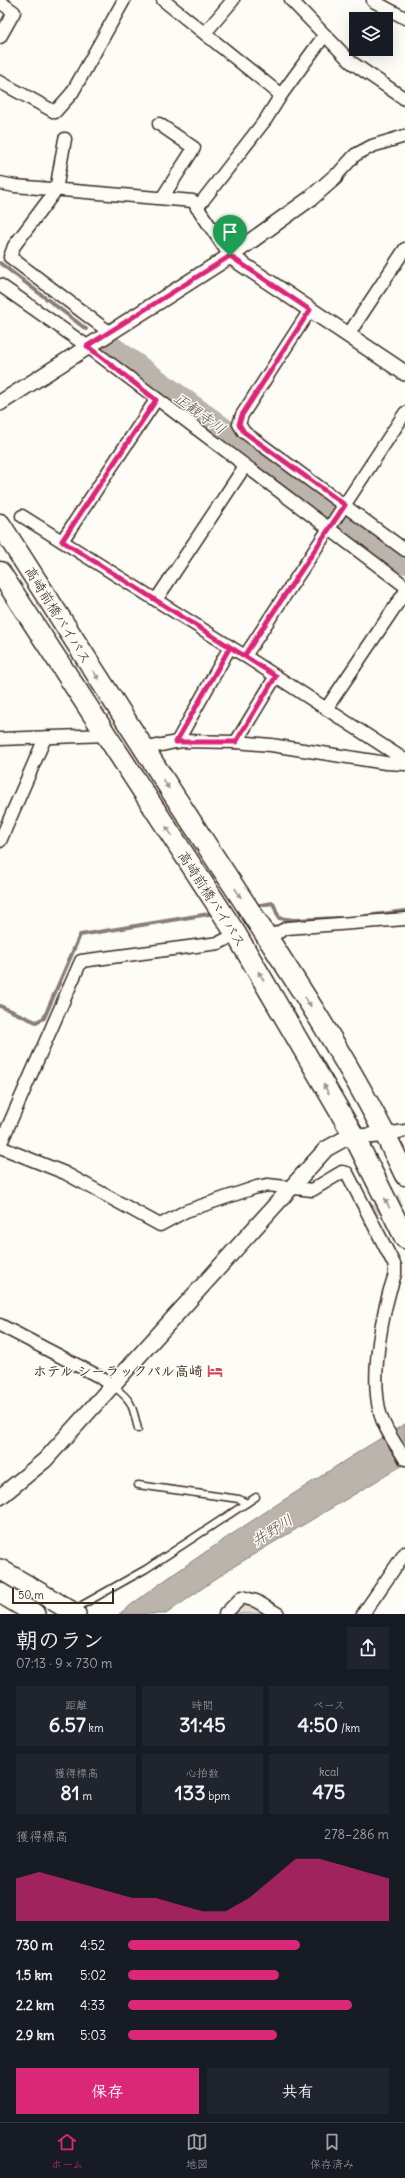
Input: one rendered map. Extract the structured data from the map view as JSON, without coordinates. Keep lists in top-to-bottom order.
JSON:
{
  "streets": {
    "highway": ["高崎前橋バイパス"]
  },
  "water": ["正観寺川", "井野川"],
  "places": {
    "hotel": ["ホテル シーラックパル高崎"]
  },
  "scale_bar": "50 m",
  "page": {
    "scale": "50 m",
    "heading": ["朝のラン", "07:13 · 9 × 730 m"],
    "stats": [
      ["距離", "6.57 km"],
      ["時間", "31:45"],
      ["ペース", "4:50 /km"],
      ["獲得標高", "81 m"],
      ["心拍数", "133 bpm"],
      ["kcal", "475"]
    ],
    "chart": ["獲得標高", "278–286 m"],
    "list": [
      {
        "name": "730 m",
        "note": "4:52"
      },
      {
        "name": "1.5 km",
        "note": "5:02"
      },
      {
        "name": "2.2 km",
        "note": "4:33"
      },
      {
        "name": "2.9 km",
        "note": "5:03"
      }
    ],
    "buttons": ["保存", "共有"],
    "tabs": ["ホーム", "地図", "保存済み"]
  }
}
